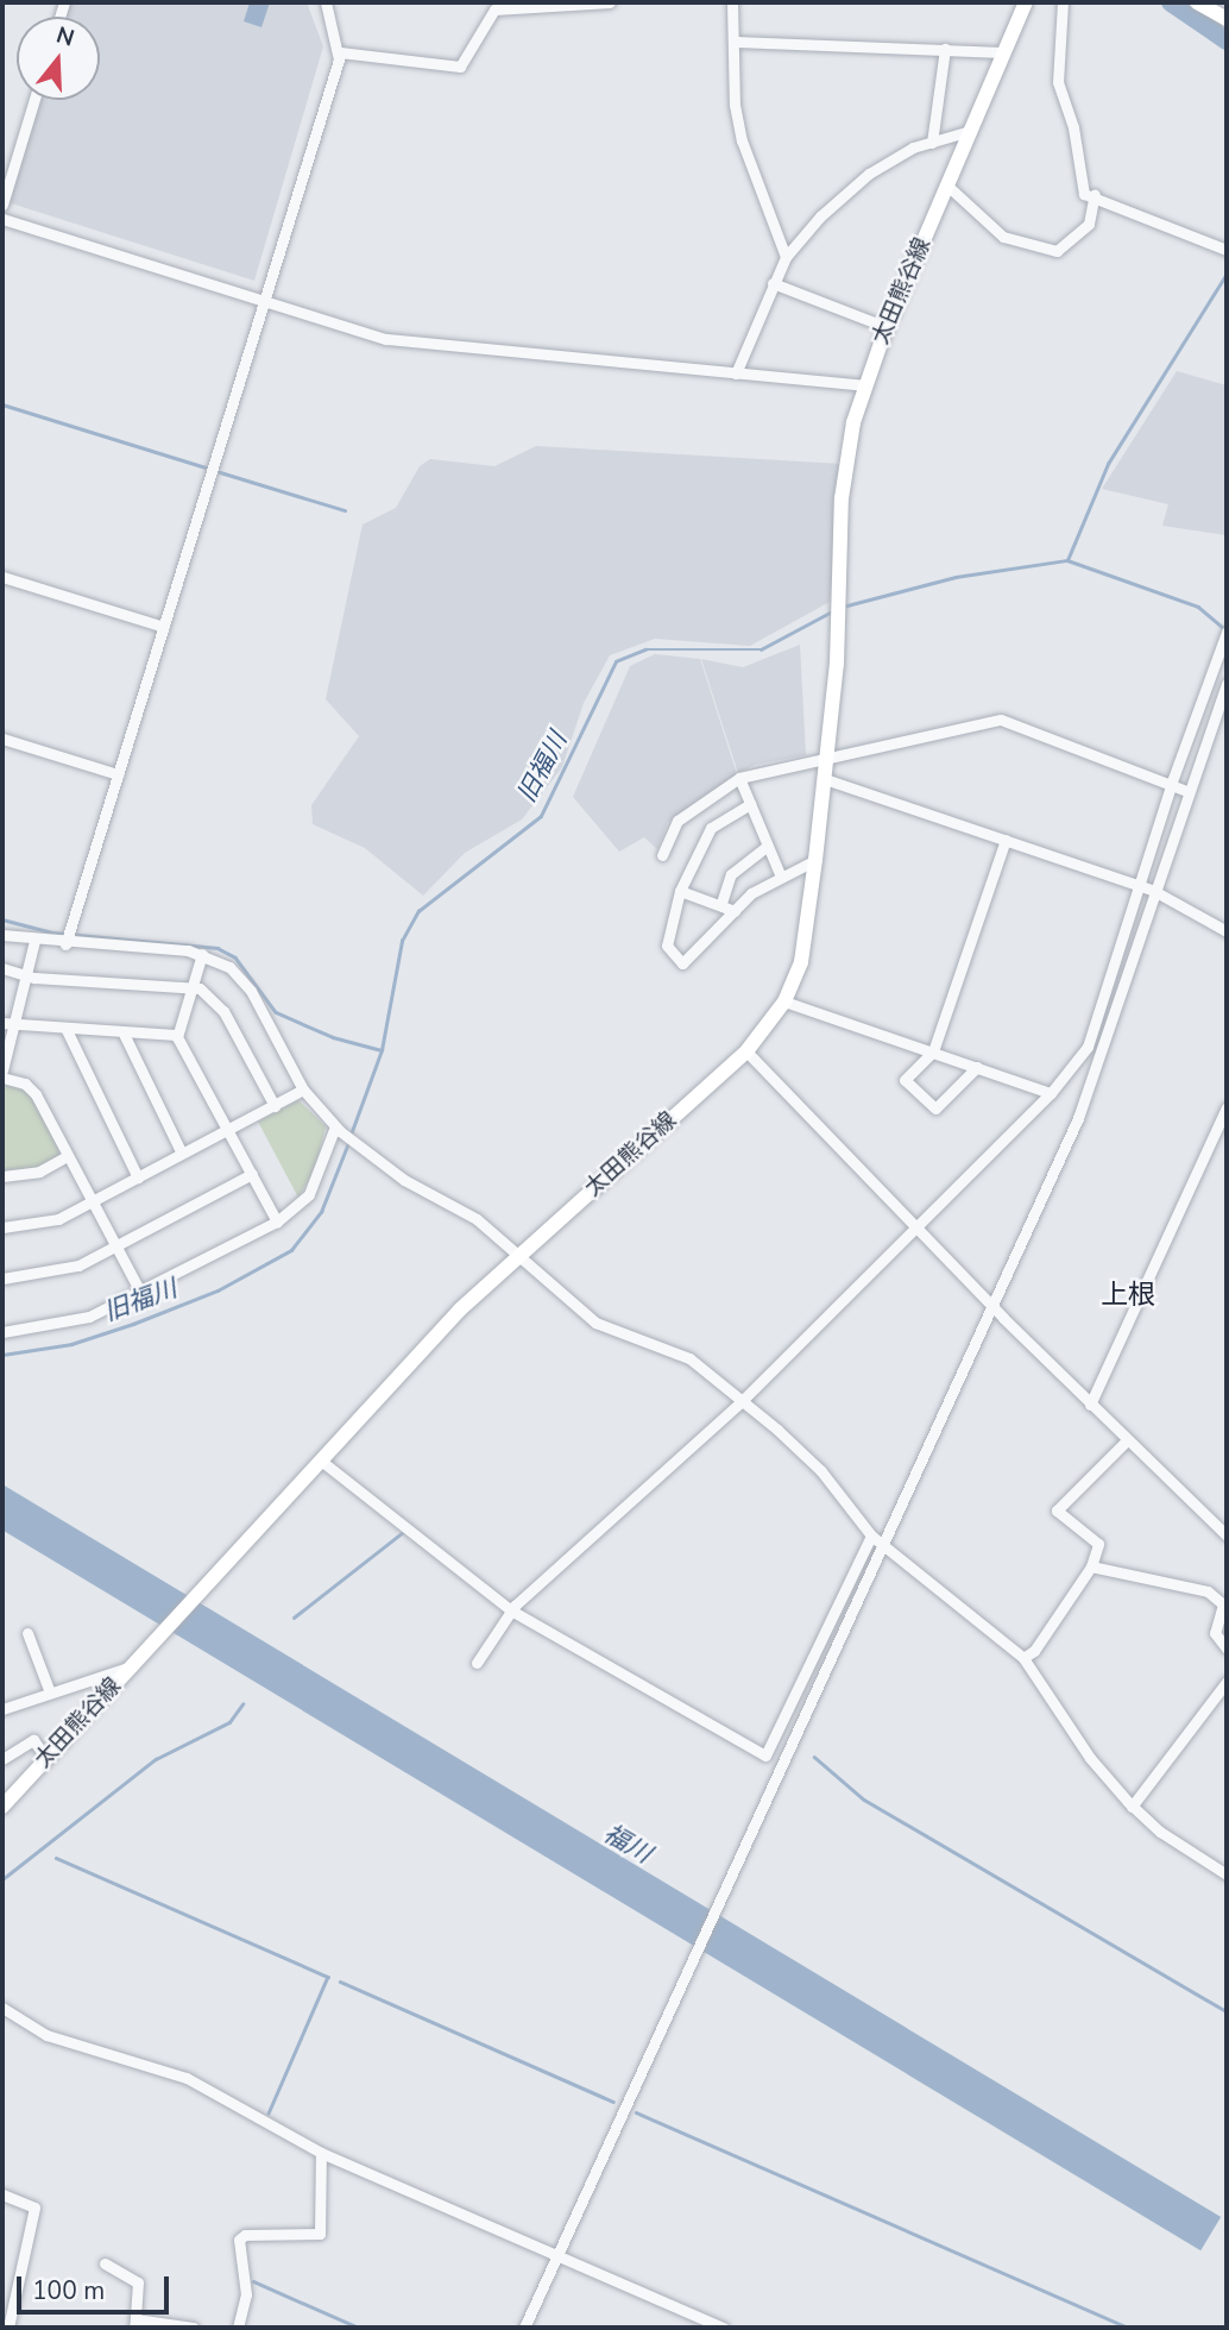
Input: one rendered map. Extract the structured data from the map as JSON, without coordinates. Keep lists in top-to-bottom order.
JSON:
{
  "streets": {
    "main road": ["太田熊谷線"]
  },
  "districts": ["上根"],
  "water": ["旧福川", "福川"],
  "scale_bar": "100 m",
  "north": "top"
}
